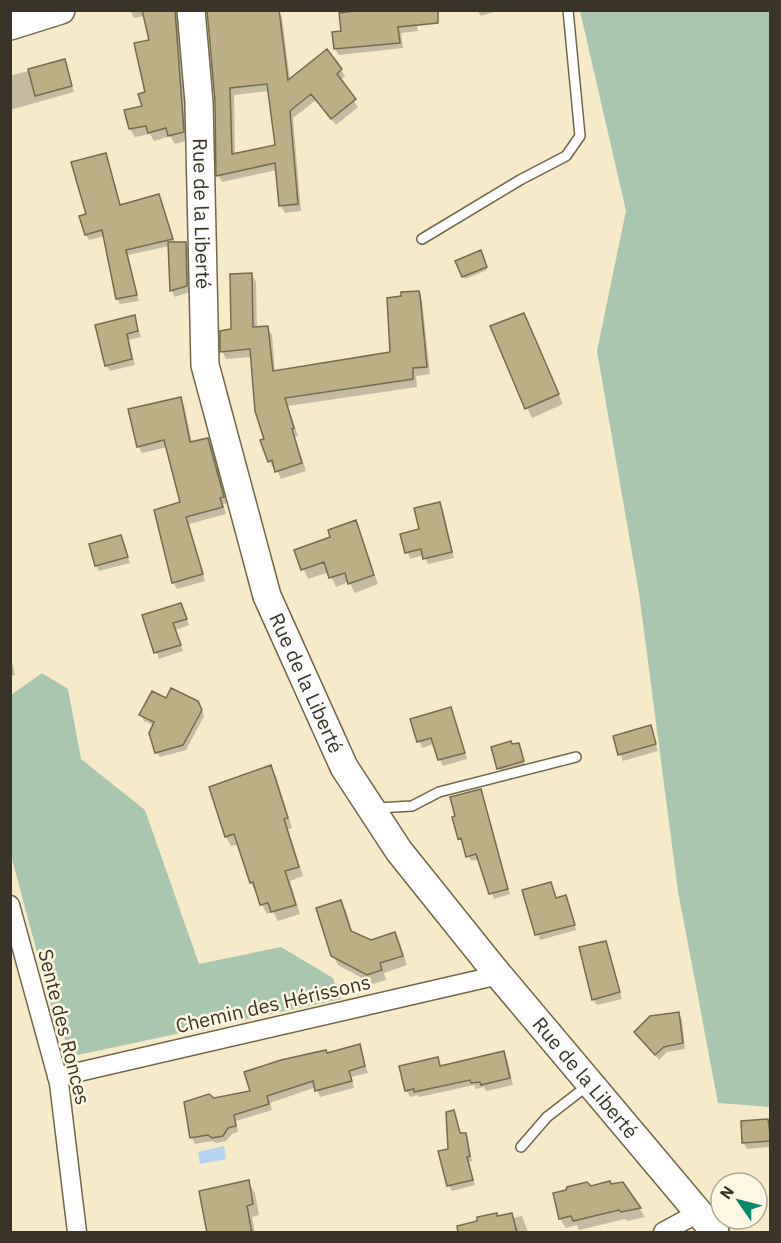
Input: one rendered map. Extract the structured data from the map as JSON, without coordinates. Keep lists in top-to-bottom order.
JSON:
{
  "streets": {
    "street": ["Rue de la Liberté", "Chemin des Hérissons", "Sente des Ronces"]
  },
  "crossings": [
    ["Rue de la Liberté", "Chemin des Hérissons"],
    ["Chemin des Hérissons", "Sente des Ronces"]
  ],
  "north": "top left"
}
